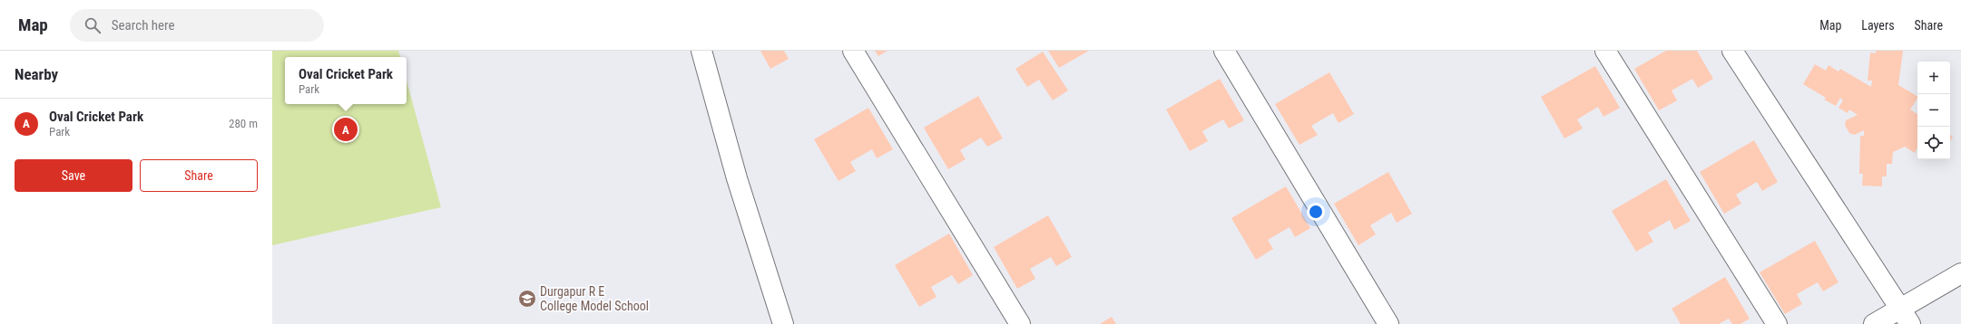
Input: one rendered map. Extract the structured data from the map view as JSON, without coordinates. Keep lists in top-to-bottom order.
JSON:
{
  "places": {
    "school or university": ["Durgapur R E College Model School"]
  },
  "page": {
    "header": "Map",
    "search": "Search here",
    "nav": ["Map", "Layers", "Share"],
    "heading": "Nearby",
    "popup": ["Oval Cricket Park", "Park"],
    "map_buttons": ["+", "−"],
    "list": [
      {
        "mark": "A",
        "name": "Oval Cricket Park",
        "note": "Park",
        "value": "280 m"
      }
    ],
    "pins": "A",
    "buttons": ["Save", "Share"]
  }
}
